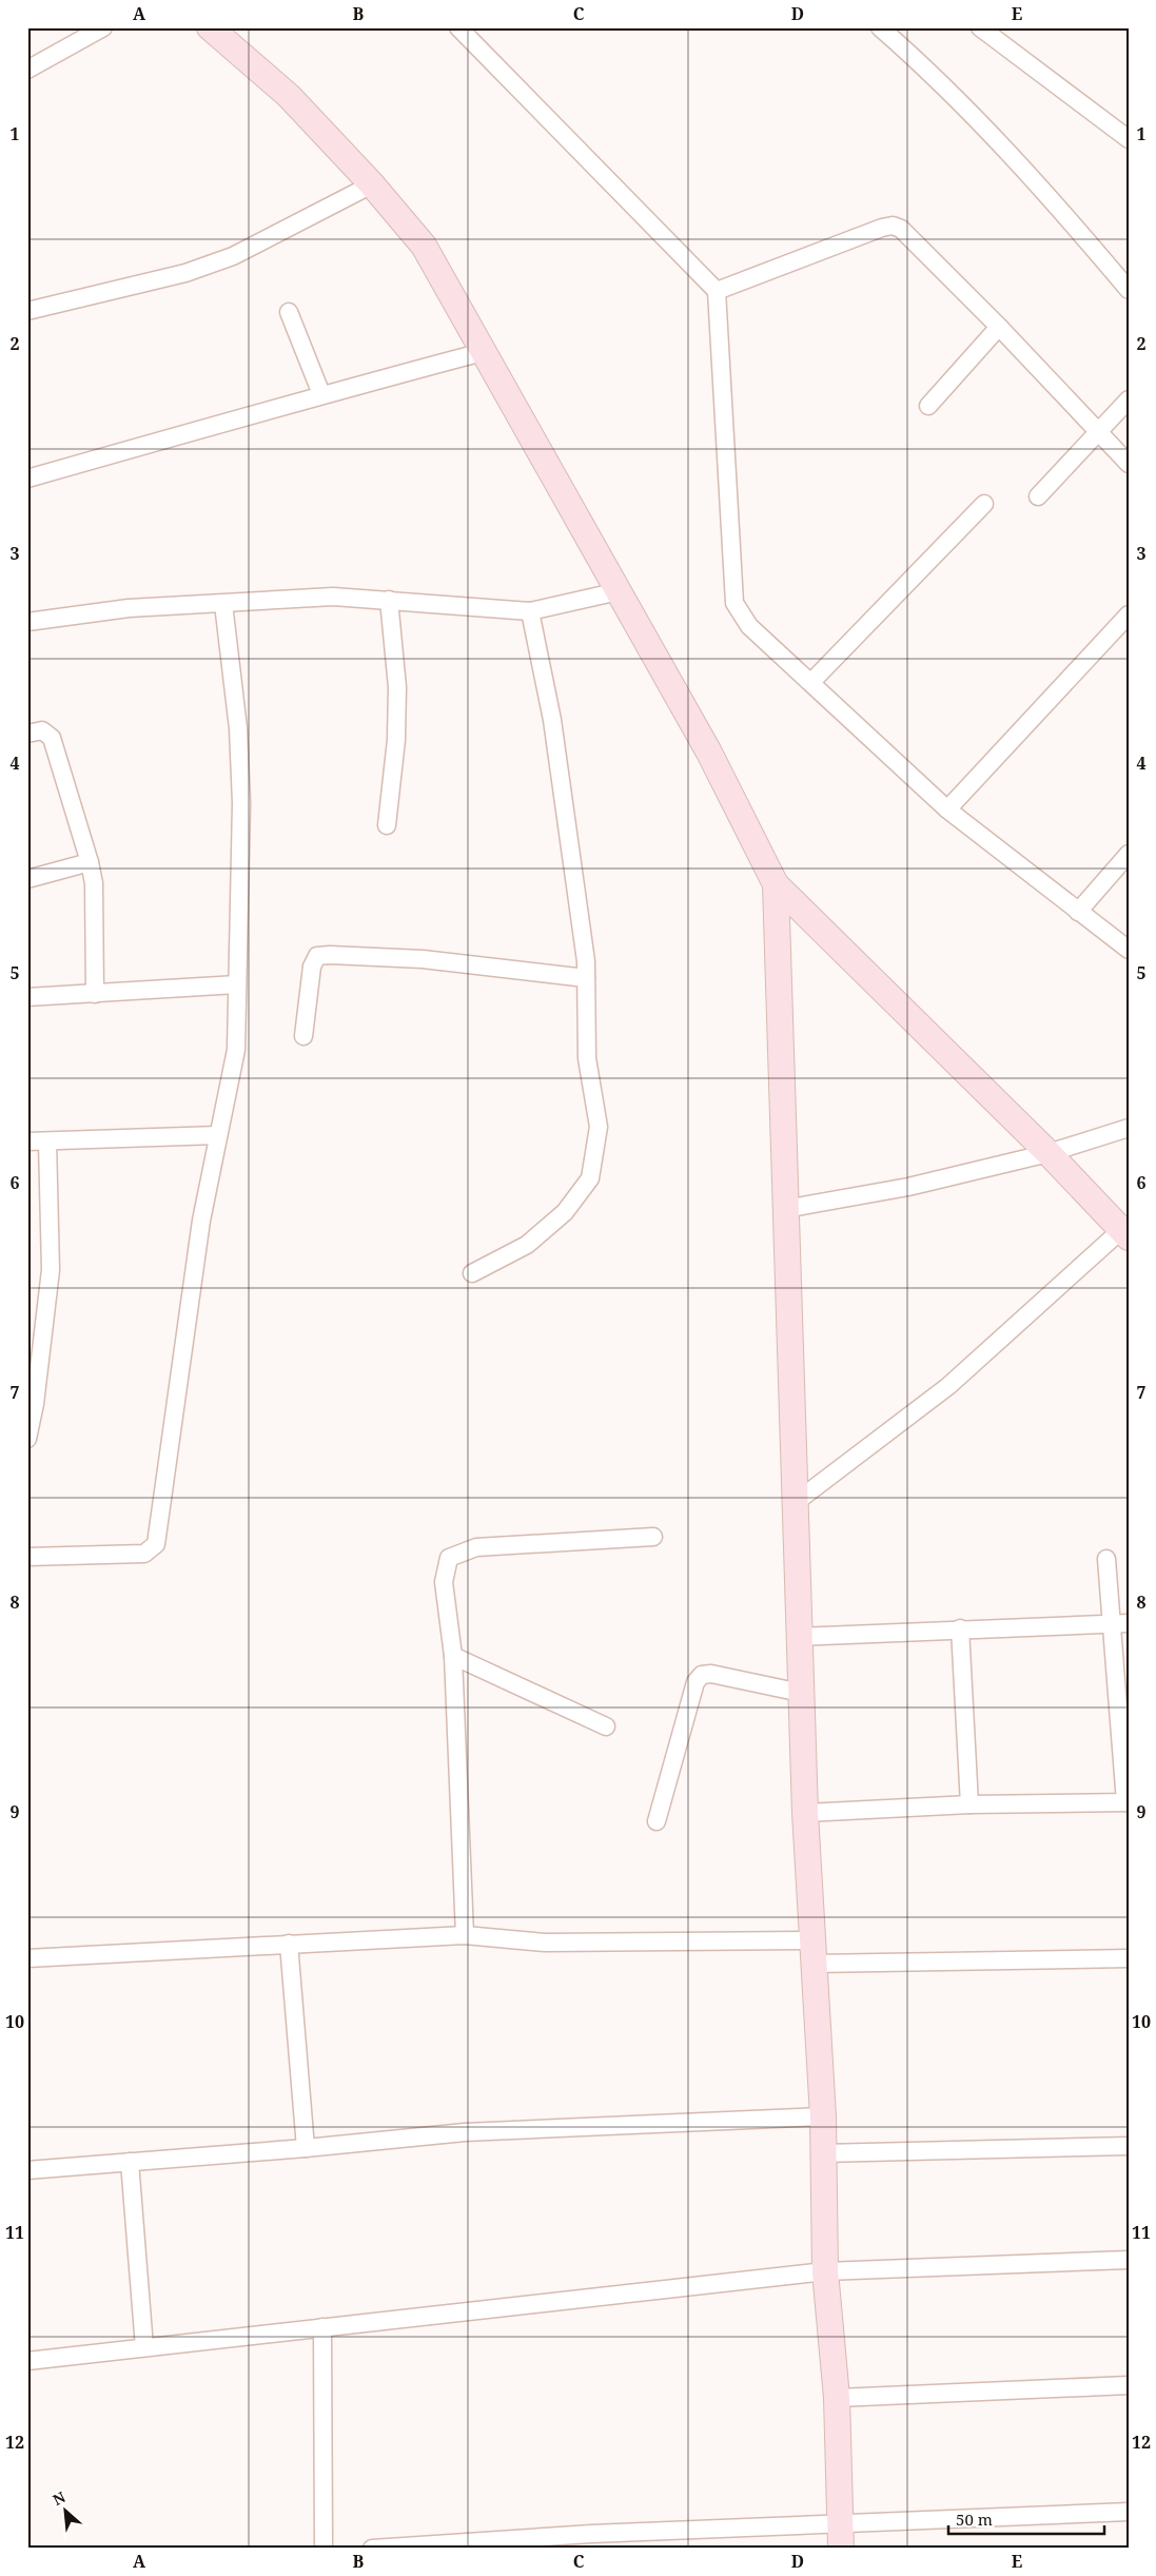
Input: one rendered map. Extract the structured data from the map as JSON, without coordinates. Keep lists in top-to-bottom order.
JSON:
{
  "scale_bar": "50 m",
  "north": "top left",
  "grid": {
    "columns": [
      "A",
      "B",
      "C",
      "D",
      "E"
    ],
    "rows": [
      "1",
      "2",
      "3",
      "4",
      "5",
      "6",
      "7",
      "8",
      "9",
      "10",
      "11",
      "12"
    ]
  }
}
